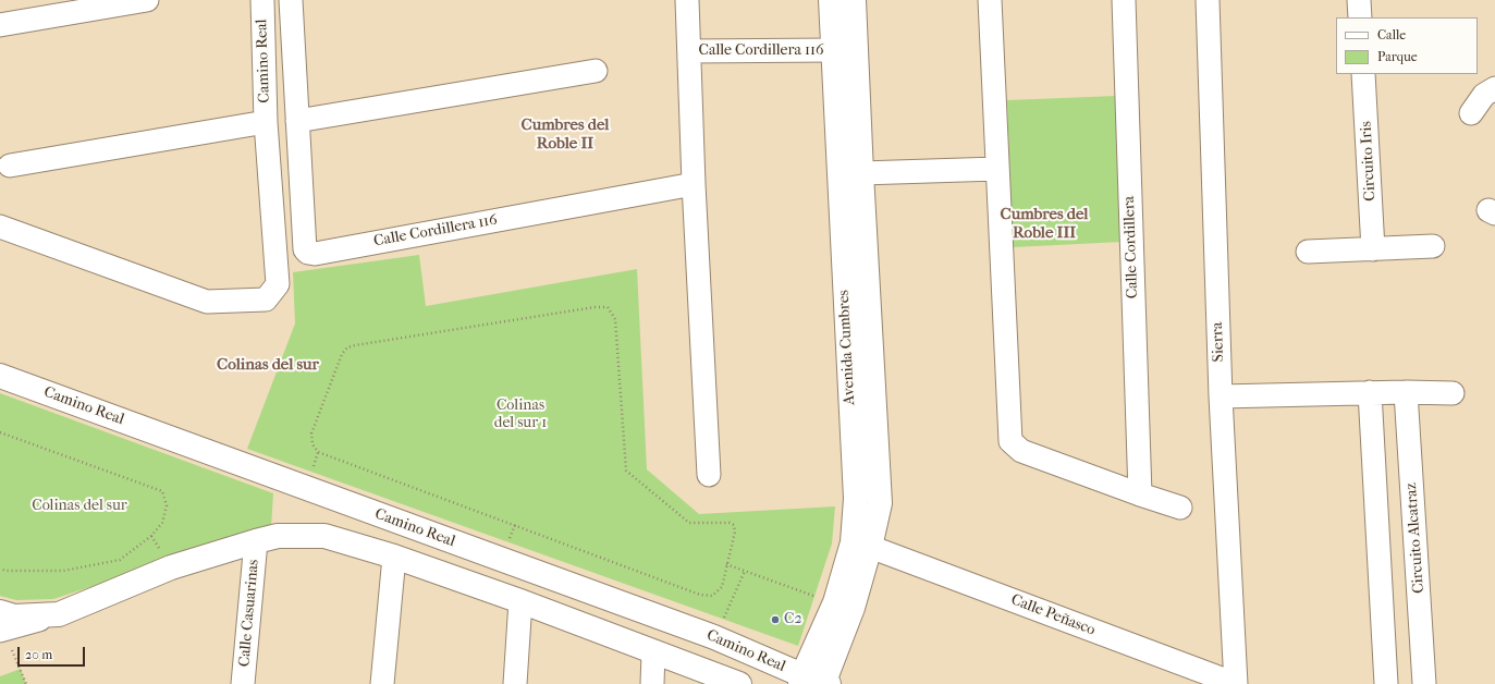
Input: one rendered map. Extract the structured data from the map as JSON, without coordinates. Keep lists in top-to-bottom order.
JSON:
{
  "streets": {
    "street": [
      "Calle Cordillera 116",
      "Camino Real",
      "Circuito Iris",
      "Calle Cordillera",
      "Sierra",
      "Avenida Cumbres",
      "Circuito Alcatraz",
      "Calle Casuarinas",
      "Calle Peñasco"
    ]
  },
  "crossings": [
    ["Calle Cordillera 116", "Avenida Cumbres"],
    ["Camino Real", "Avenida Cumbres"],
    ["Sierra", "Calle Peñasco"],
    ["Avenida Cumbres", "Calle Peñasco"]
  ],
  "districts": ["Cumbres del Roble II", "Cumbres del Roble III", "Colinas del sur"],
  "parks": ["Colinas del sur 1", "Colinas del sur"],
  "places": ["C2"],
  "legend": ["Calle", "Parque"],
  "scale_bar": "20 m"
}
